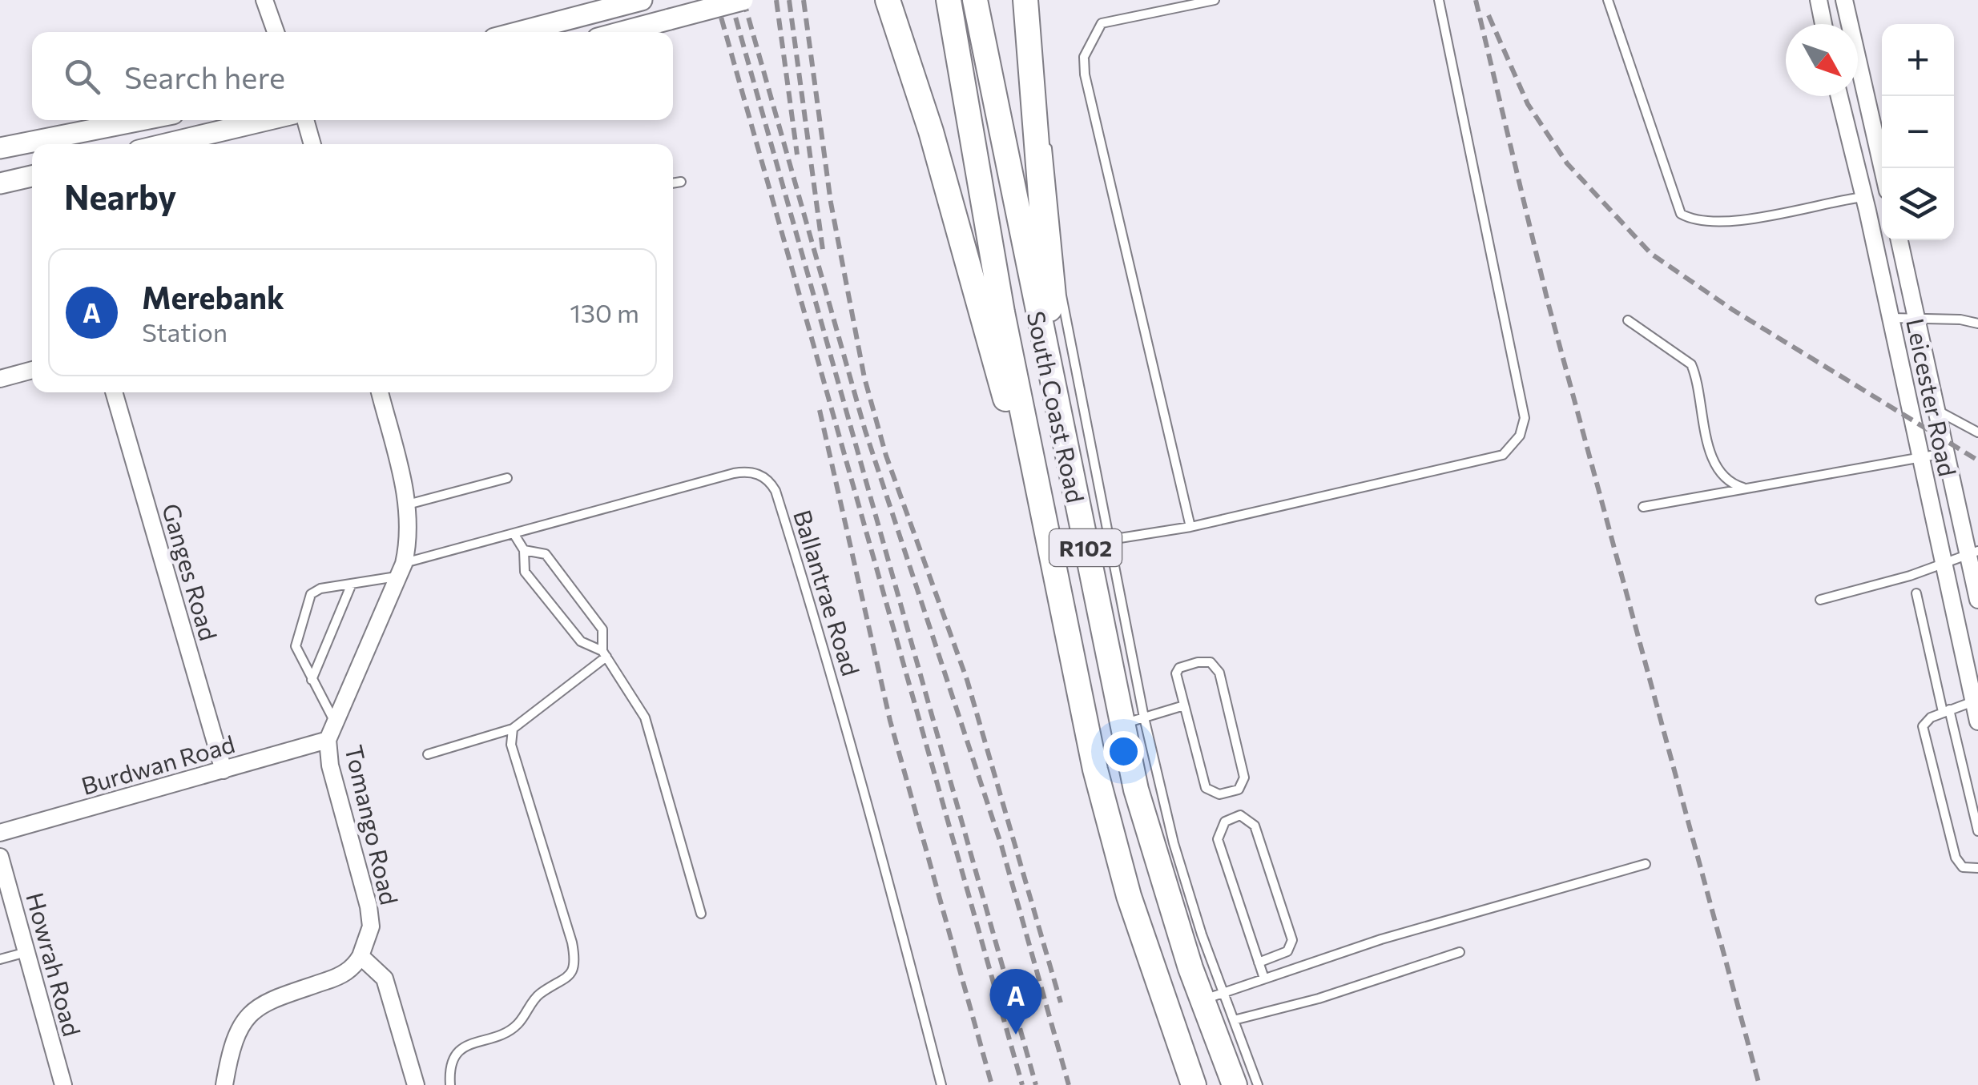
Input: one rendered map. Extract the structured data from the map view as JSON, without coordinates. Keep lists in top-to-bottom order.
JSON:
{
  "streets": {
    "main road": ["South Coast Road", "R102"],
    "street": [
      "Leicester Road",
      "Ganges Road",
      "Burdwan Road",
      "Tomango Road",
      "Howrah Road"
    ],
    "lane": ["Ballantrae Road"]
  },
  "crossings": [
    ["Ganges Road", "Burdwan Road"],
    ["Ballantrae Road", "Tomango Road"],
    ["Burdwan Road", "Tomango Road"]
  ],
  "north": "bottom right",
  "page": {
    "map_buttons": ["+", "−"],
    "search": "Search here",
    "heading": "Nearby",
    "list": [
      {
        "mark": "A",
        "name": "Merebank",
        "note": "Station",
        "value": "130 m"
      }
    ],
    "pins": "A"
  }
}
